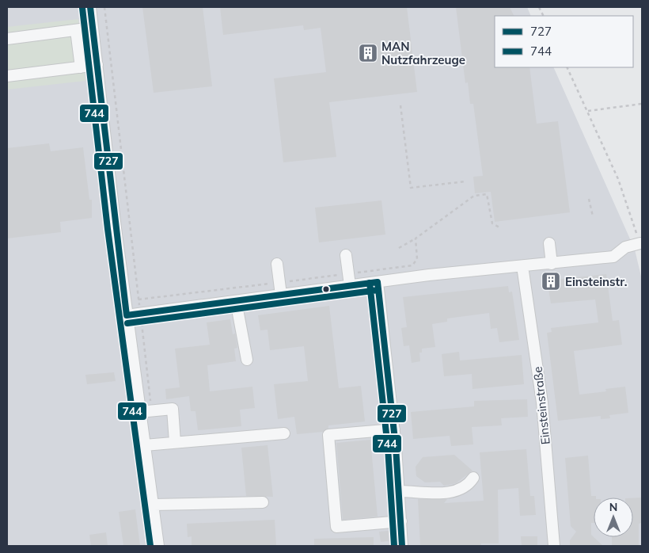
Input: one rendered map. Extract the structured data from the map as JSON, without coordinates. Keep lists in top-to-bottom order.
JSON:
{
  "streets": {
    "street": ["Einsteinstraße"]
  },
  "places": {
    "building": ["MAN Nutzfahrzeuge", "Einsteinstr."]
  },
  "lines": ["transit line 727", "transit line 744"],
  "legend": ["727", "744"],
  "north": "top"
}
